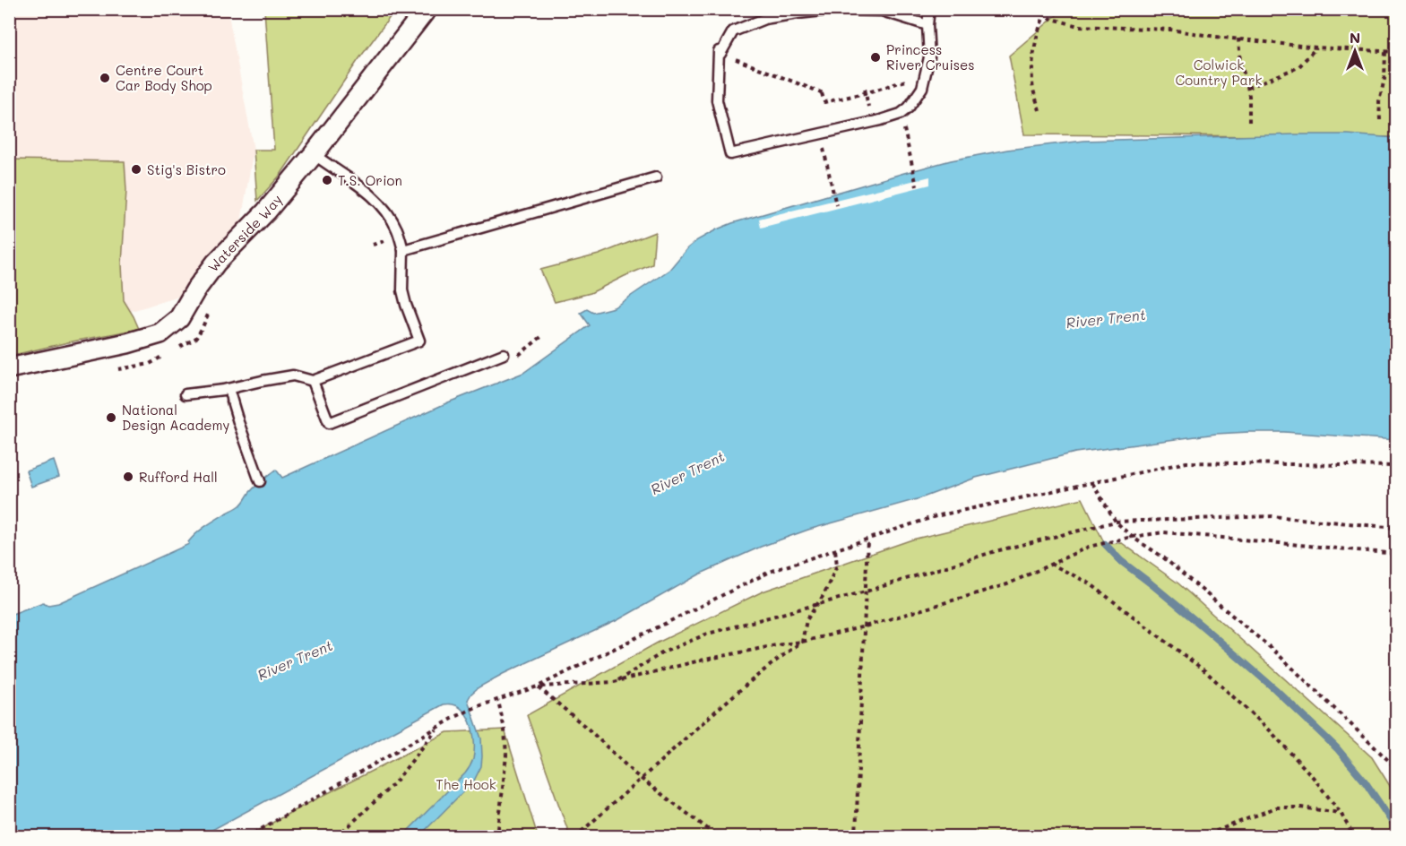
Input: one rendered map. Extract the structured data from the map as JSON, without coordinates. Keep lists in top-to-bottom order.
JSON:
{
  "streets": {
    "street": ["Waterside Way"]
  },
  "water": ["River Trent"],
  "parks": ["Colwick Country Park", "The Hook"],
  "places": [
    "Princess River Cruises",
    "Centre Court Car Body Shop",
    "Stig's Bistro",
    "T.S. Orion",
    "National Design Academy",
    "Rufford Hall"
  ],
  "north": "top"
}
